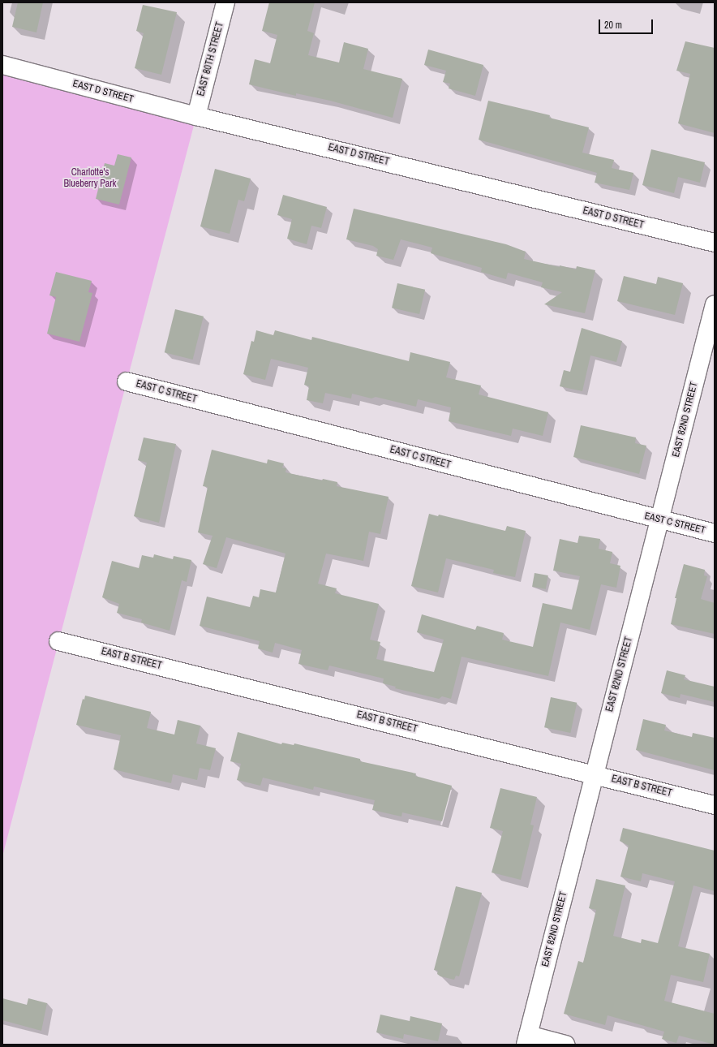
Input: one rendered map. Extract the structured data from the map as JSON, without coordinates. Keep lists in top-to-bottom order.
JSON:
{
  "streets": {
    "street": [
      "EAST 80TH STREET",
      "EAST D STREET",
      "EAST C STREET",
      "EAST 82ND STREET",
      "EAST B STREET"
    ]
  },
  "crossings": [
    ["EAST 80TH STREET", "EAST D STREET"],
    ["EAST C STREET", "EAST 82ND STREET"],
    ["EAST 82ND STREET", "EAST B STREET"]
  ],
  "parks": ["Charlotte's Blueberry Park"],
  "scale_bar": "20 m"
}
